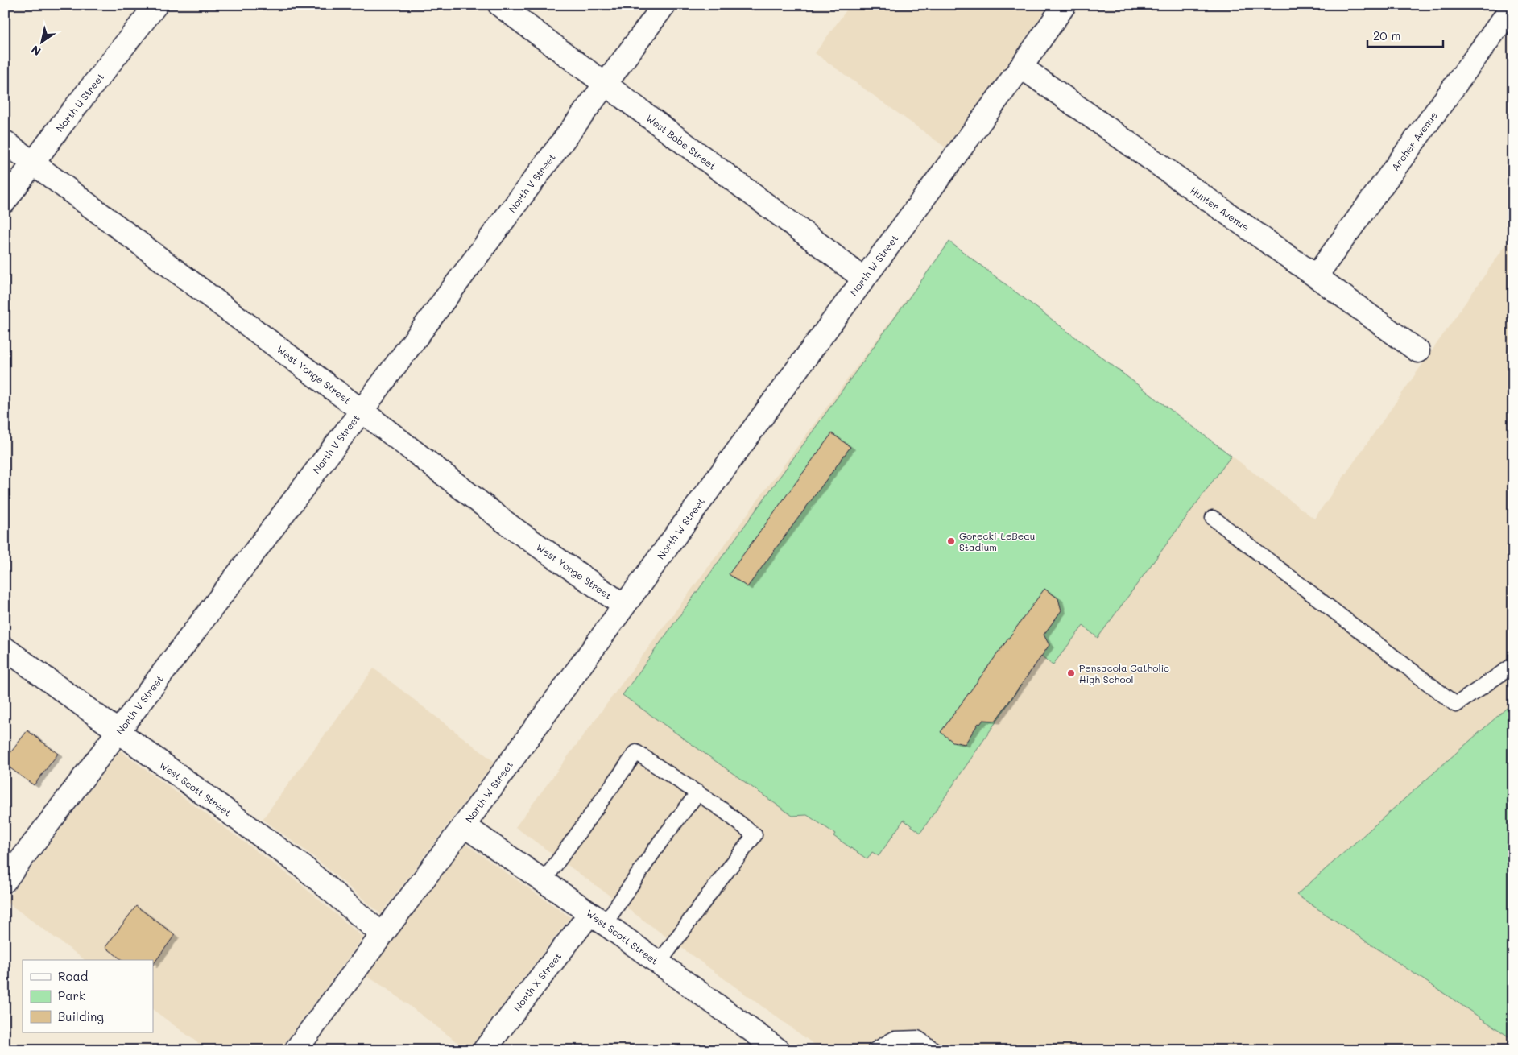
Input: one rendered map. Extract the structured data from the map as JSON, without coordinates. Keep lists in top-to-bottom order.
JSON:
{
  "streets": {
    "street": [
      "North U Street",
      "Archer Avenue",
      "West Bobe Street",
      "North V Street",
      "Hunter Avenue",
      "North W Street",
      "West Yonge Street",
      "West Scott Street",
      "North X Street"
    ]
  },
  "crossings": [
    ["North U Street", "West Yonge Street"],
    ["Archer Avenue", "Hunter Avenue"],
    ["West Bobe Street", "North V Street"],
    ["West Bobe Street", "North W Street"],
    ["North V Street", "West Yonge Street"],
    ["North V Street", "West Scott Street"],
    ["Hunter Avenue", "North W Street"],
    ["North W Street", "West Yonge Street"],
    ["North W Street", "West Scott Street"],
    ["West Scott Street", "North X Street"]
  ],
  "places": ["Gorecki-LeBeau Stadium", "Pensacola Catholic High School"],
  "legend": ["Road", "Park", "Building"],
  "scale_bar": "20 m",
  "north": "bottom left"
}
